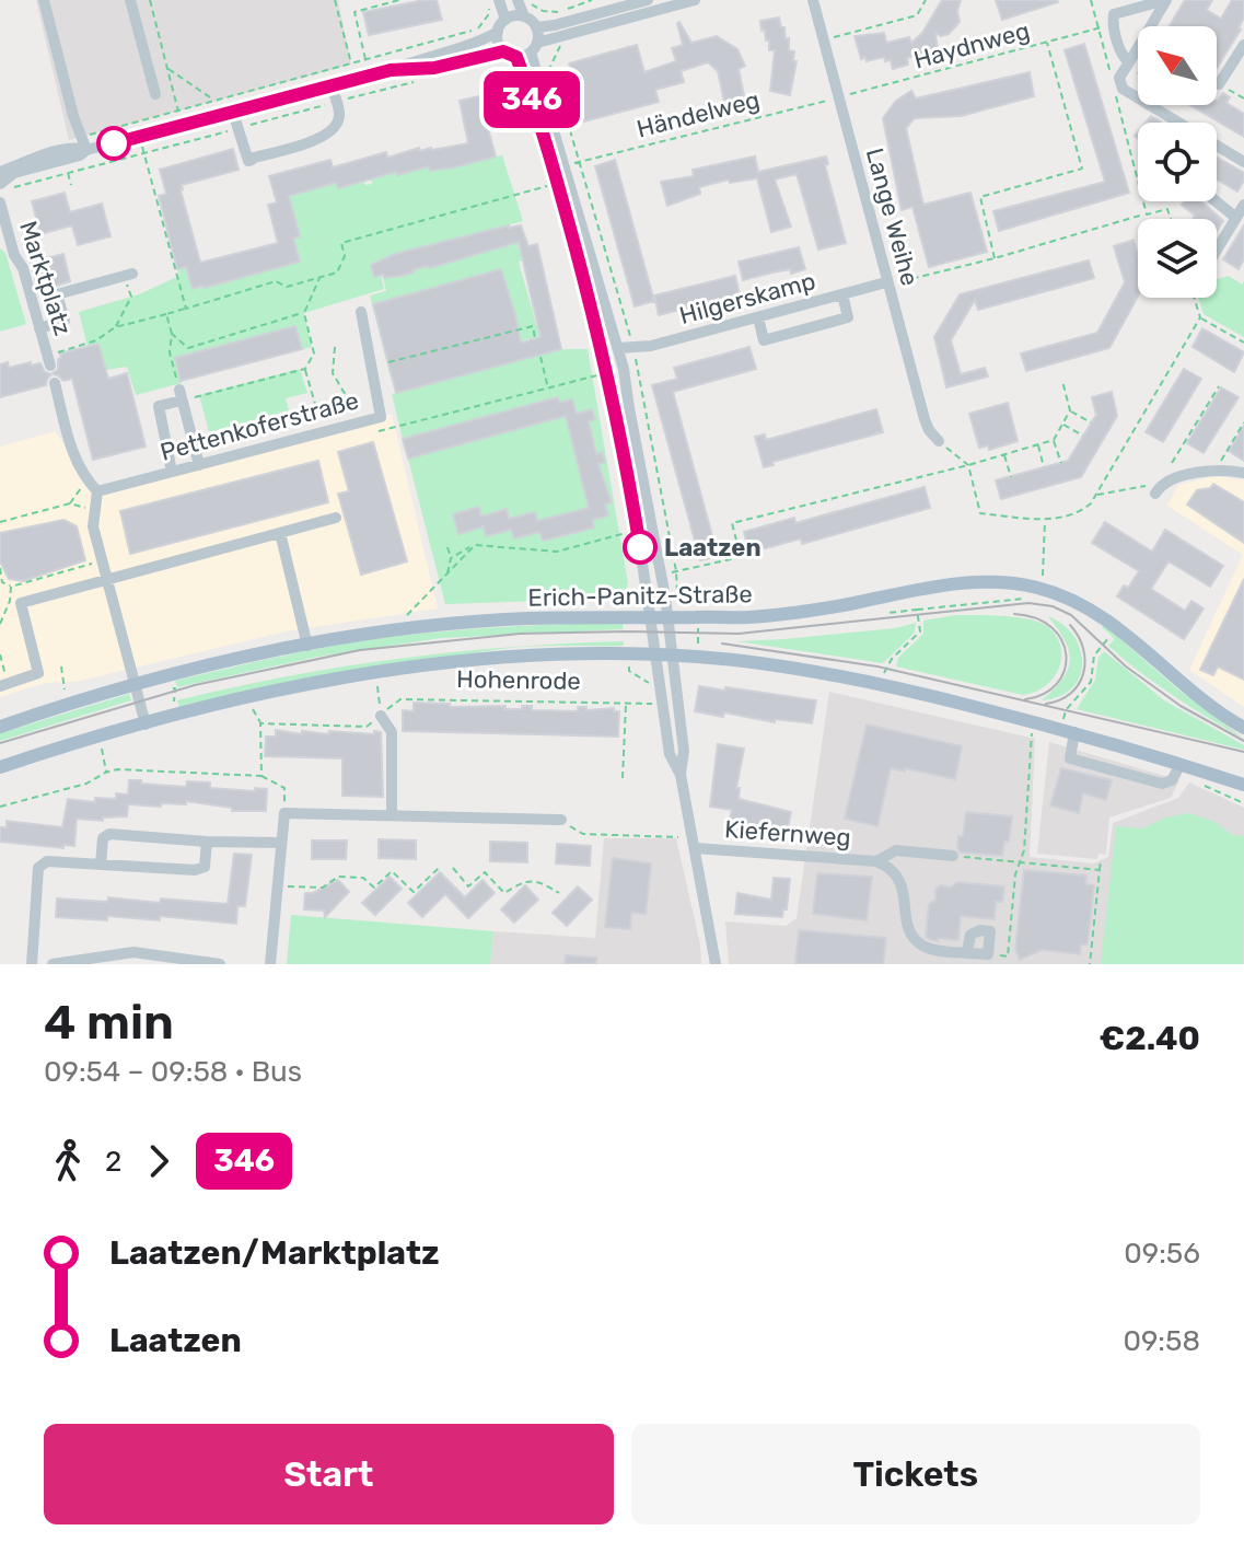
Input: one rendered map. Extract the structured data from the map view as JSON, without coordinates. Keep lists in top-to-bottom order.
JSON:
{
  "streets": {
    "main road": ["Erich-Panitz-Straße"],
    "street": [
      "Lange Weihe",
      "Marktplatz",
      "Hilgerskamp",
      "Pettenkoferstraße",
      "Kiefernweg"
    ],
    "path": ["Haydnweg", "Händelweg", "Hohenrode"]
  },
  "crossings": [
    ["Haydnweg", "Händelweg"],
    ["Haydnweg", "Lange Weihe"],
    ["Händelweg", "Lange Weihe"],
    ["Lange Weihe", "Hilgerskamp"]
  ],
  "places": ["Laatzen"],
  "lines": ["bus line 346"],
  "north": "top left",
  "page": {
    "on_map": "346",
    "heading": ["4 min", "09:54 – 09:58 · Bus", "€2.40"],
    "legs": ["2", "346"],
    "list": [
      {
        "name": "Laatzen/Marktplatz",
        "value": "09:56"
      },
      {
        "name": "Laatzen",
        "value": "09:58"
      }
    ],
    "buttons": ["Start", "Tickets"]
  }
}
